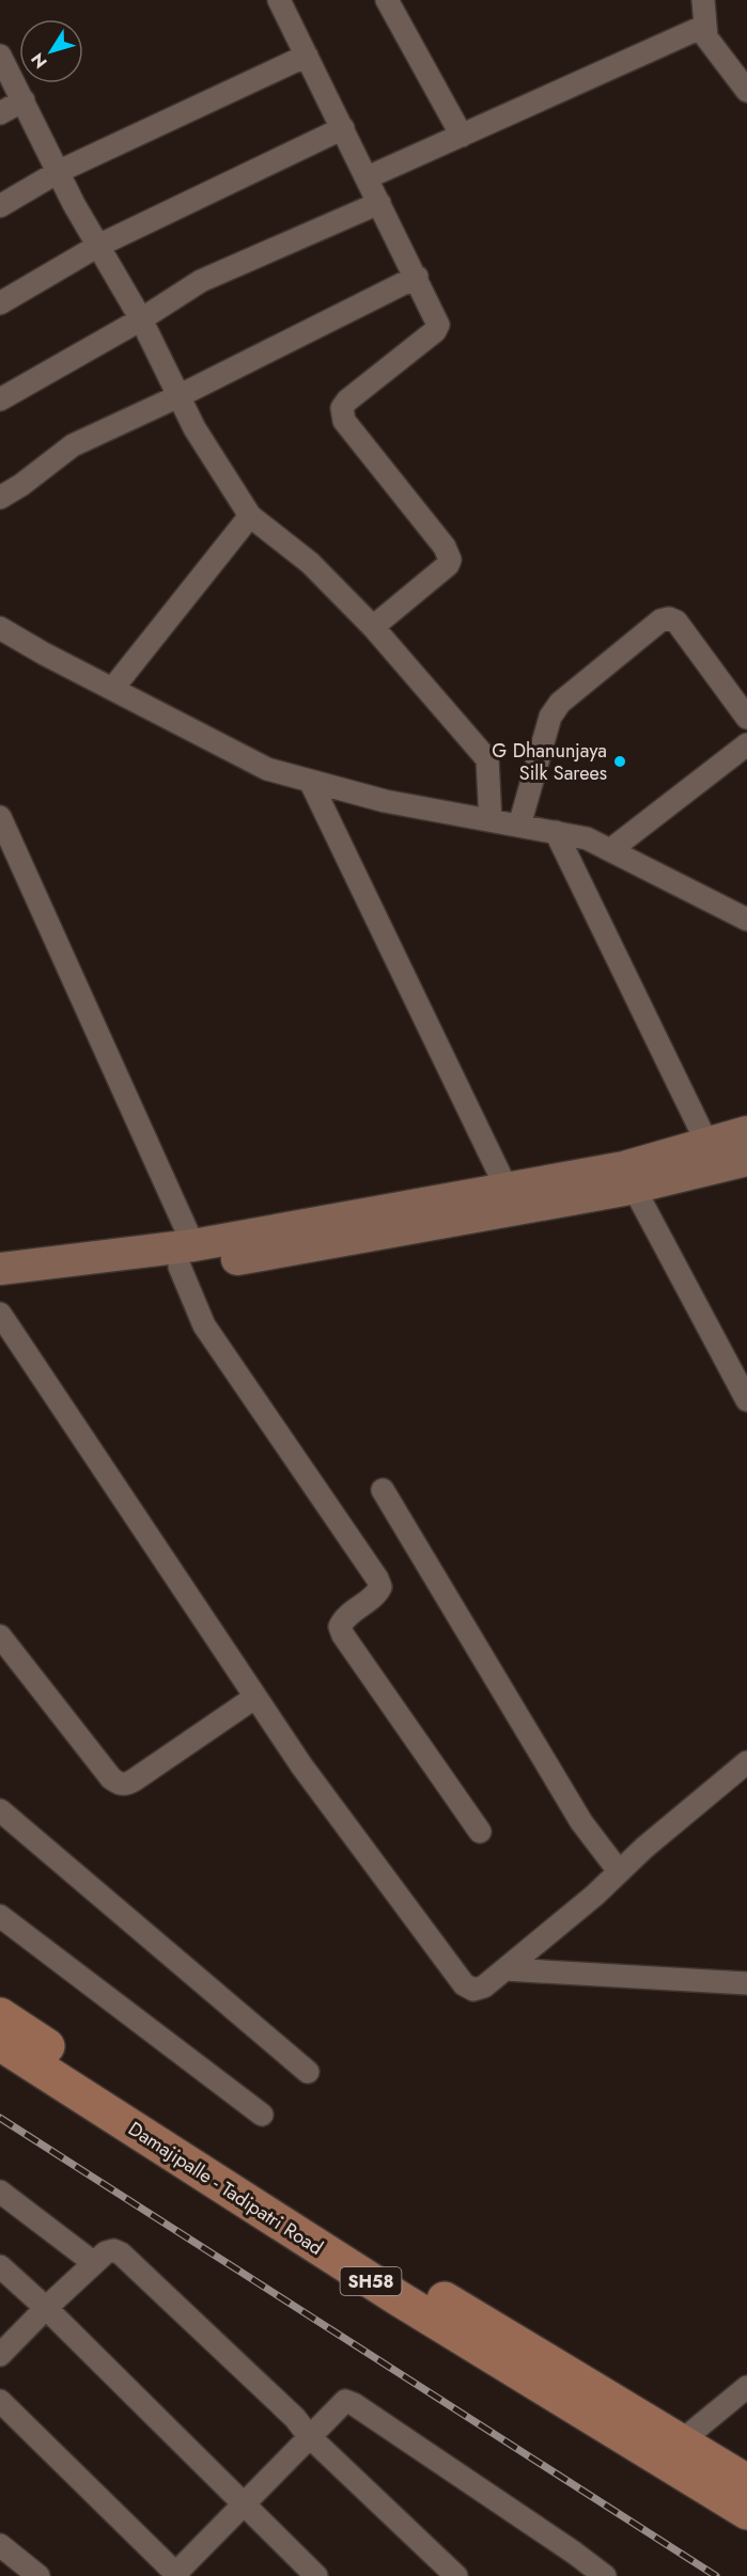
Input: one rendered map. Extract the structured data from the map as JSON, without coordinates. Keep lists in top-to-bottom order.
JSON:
{
  "streets": {
    "main road": ["Damajipalle - Tadipatri Road", "SH58"]
  },
  "places": ["G Dhanunjaya Silk Sarees"],
  "north": "bottom left"
}
